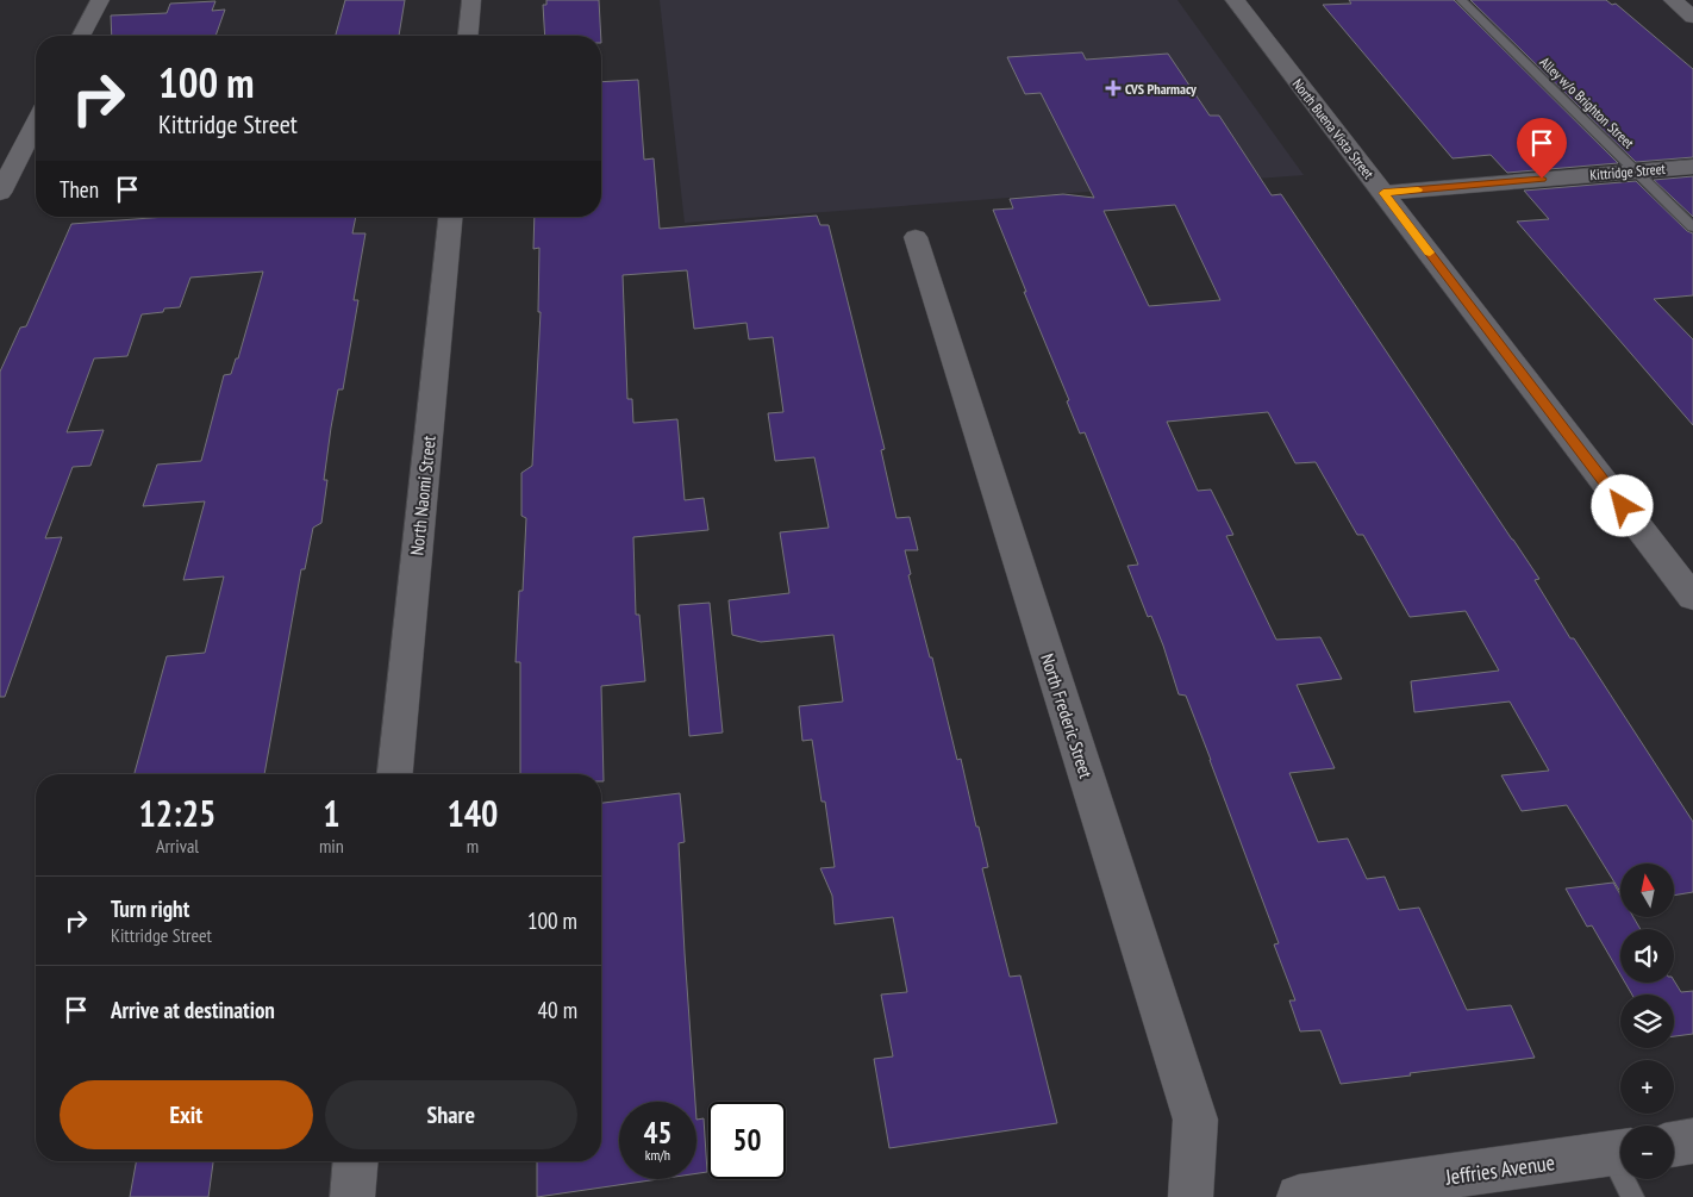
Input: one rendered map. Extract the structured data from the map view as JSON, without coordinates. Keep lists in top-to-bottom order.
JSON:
{
  "streets": {
    "street": [
      "North Buena Vista Street",
      "Kittridge Street",
      "North Naomi Street",
      "North Frederic Street",
      "Jeffries Avenue"
    ],
    "lane": ["Alley w/o Brighton Street"]
  },
  "crossings": [
    ["Alley w/o Brighton Street", "Kittridge Street"],
    ["North Buena Vista Street", "Kittridge Street"]
  ],
  "places": {
    "health": ["CVS Pharmacy"]
  },
  "north": "top",
  "page": {
    "turn": ["100 m", "Kittridge Street"],
    "then": "Then",
    "eta": [
      "12:25",
      "Arrival",
      "1",
      "min",
      "140",
      "m"
    ],
    "map_buttons": ["+", "−"],
    "list": [
      {
        "name": "Turn right",
        "note": "Kittridge Street",
        "value": "100 m"
      },
      {
        "name": "Arrive at destination",
        "value": "40 m"
      }
    ],
    "buttons": ["Exit", "Share"],
    "speed": "45 km/h",
    "limit": "50"
  }
}
